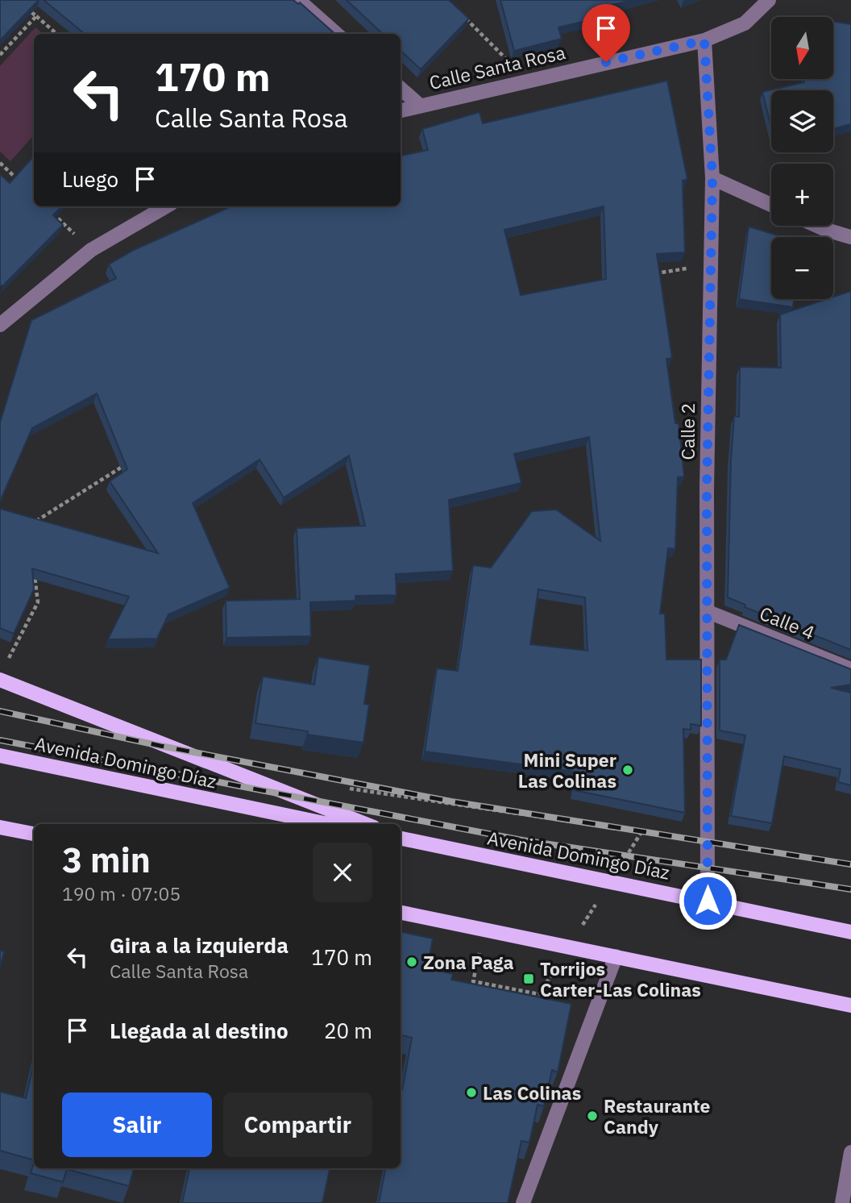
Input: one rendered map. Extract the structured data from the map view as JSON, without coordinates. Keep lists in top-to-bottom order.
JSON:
{
  "streets": {
    "main road": ["Avenida Domingo Díaz"],
    "street": ["Calle Santa Rosa", "Calle 2", "Calle 4"]
  },
  "crossings": [
    ["Calle Santa Rosa", "Calle 2"],
    ["Calle 2", "Calle 4"],
    ["Calle 2", "Avenida Domingo Díaz"]
  ],
  "places": {
    "other": [
      "Mini Super Las Colinas",
      "Zona Paga",
      "Las Colinas",
      "Restaurante Candy"
    ],
    "transit": ["Torrijos Carter-Las Colinas"]
  },
  "north": "bottom",
  "page": {
    "map_buttons": ["+", "−"],
    "turn": ["170 m", "Calle Santa Rosa"],
    "then": "Luego",
    "heading": ["3 min", "190 m · 07:05"],
    "list": [
      {
        "name": "Gira a la izquierda",
        "note": "Calle Santa Rosa",
        "value": "170 m"
      },
      {
        "name": "Llegada al destino",
        "value": "20 m"
      }
    ],
    "buttons": ["Salir", "Compartir"]
  }
}
